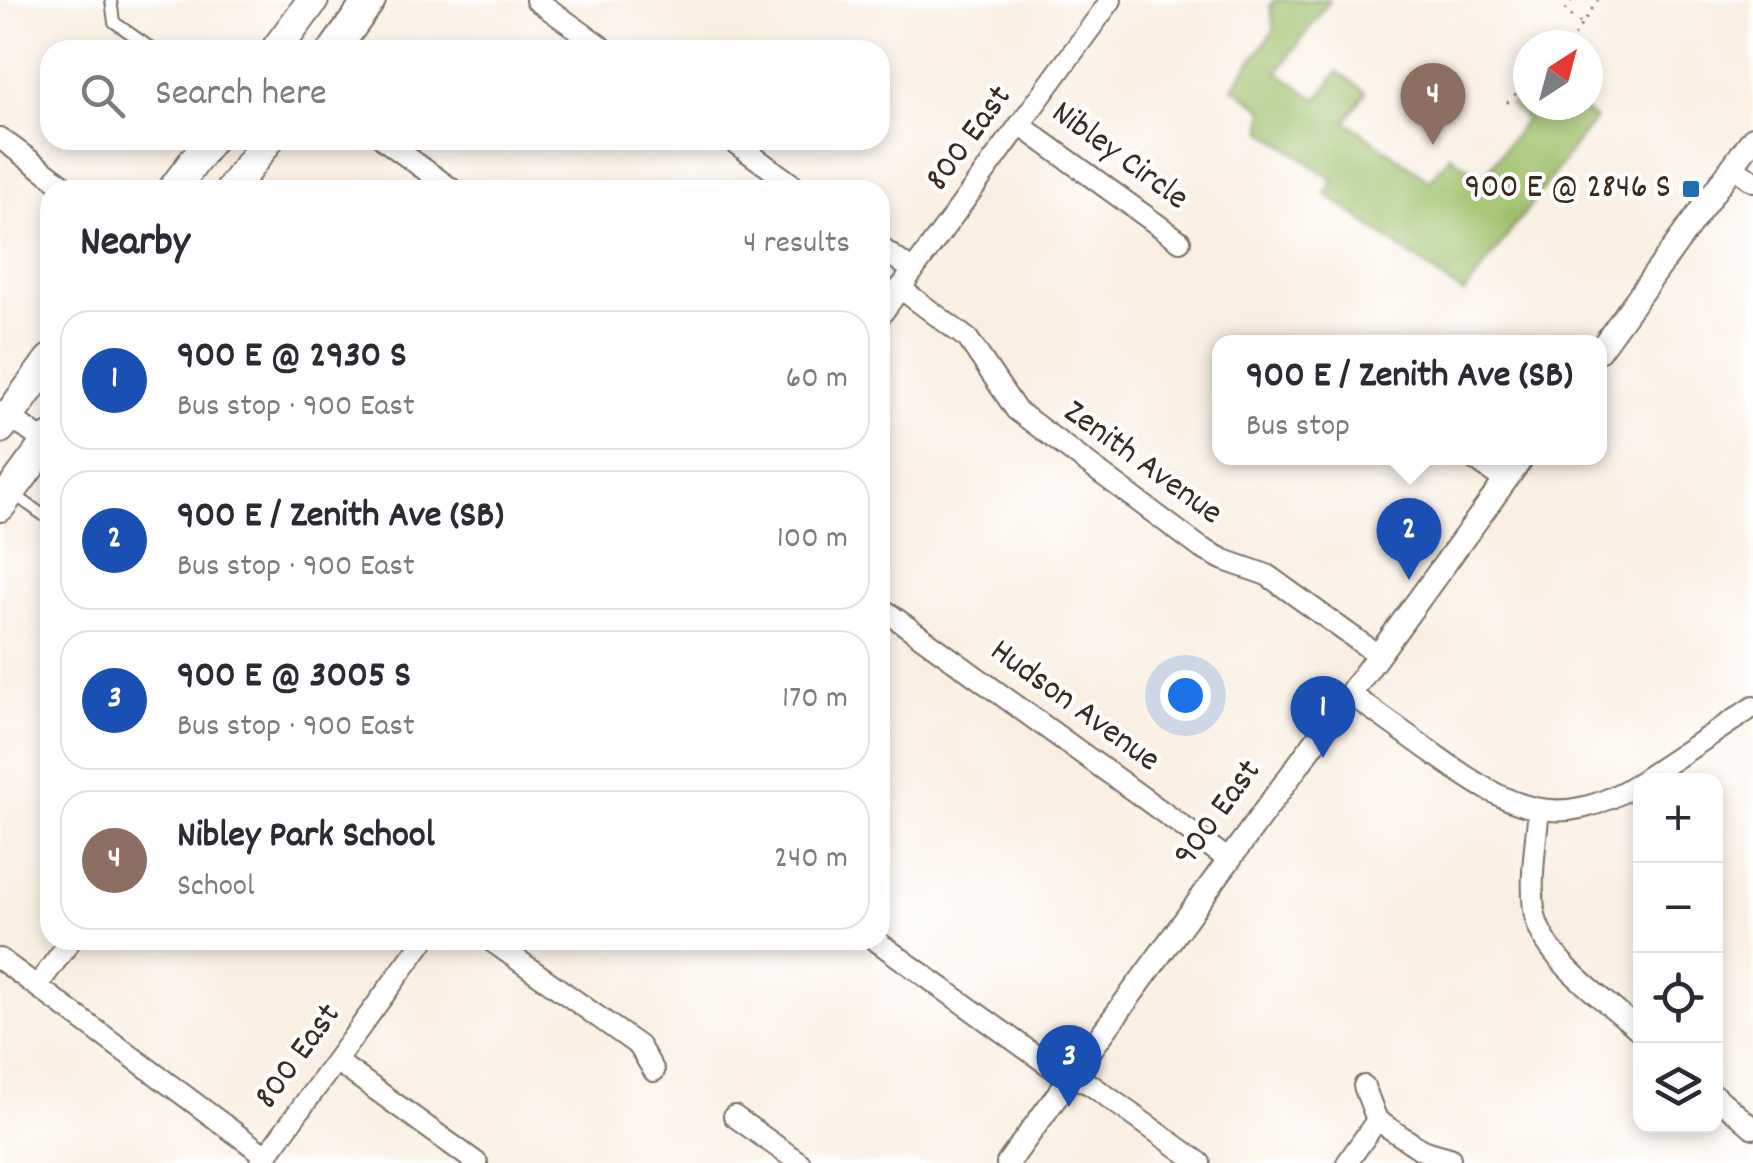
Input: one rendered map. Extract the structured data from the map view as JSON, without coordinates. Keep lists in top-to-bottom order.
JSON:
{
  "streets": {
    "street": [
      "800 East",
      "Nibley Circle",
      "Zenith Avenue",
      "Hudson Avenue",
      "900 East"
    ]
  },
  "crossings": [
    ["800 East", "Nibley Circle"],
    ["800 East", "Zenith Avenue"],
    ["Zenith Avenue", "900 East"],
    ["Hudson Avenue", "900 East"]
  ],
  "places": {
    "transit": ["900 E @ 2846 S"]
  },
  "north": "top right",
  "page": {
    "search": "Search here",
    "pins": [
      "4",
      "2",
      "1",
      "3"
    ],
    "heading": ["Nearby", "4 results"],
    "list": [
      {
        "mark": "1",
        "name": "900 E @ 2930 S",
        "note": "Bus stop · 900 East",
        "value": "60 m"
      },
      {
        "mark": "2",
        "name": "900 E / Zenith Ave (SB)",
        "note": "Bus stop · 900 East",
        "value": "100 m"
      },
      {
        "mark": "3",
        "name": "900 E @ 3005 S",
        "note": "Bus stop · 900 East",
        "value": "170 m"
      },
      {
        "mark": "4",
        "name": "Nibley Park School",
        "note": "School",
        "value": "240 m"
      }
    ],
    "popup": ["900 E / Zenith Ave (SB)", "Bus stop"],
    "map_buttons": ["+", "−"]
  }
}
